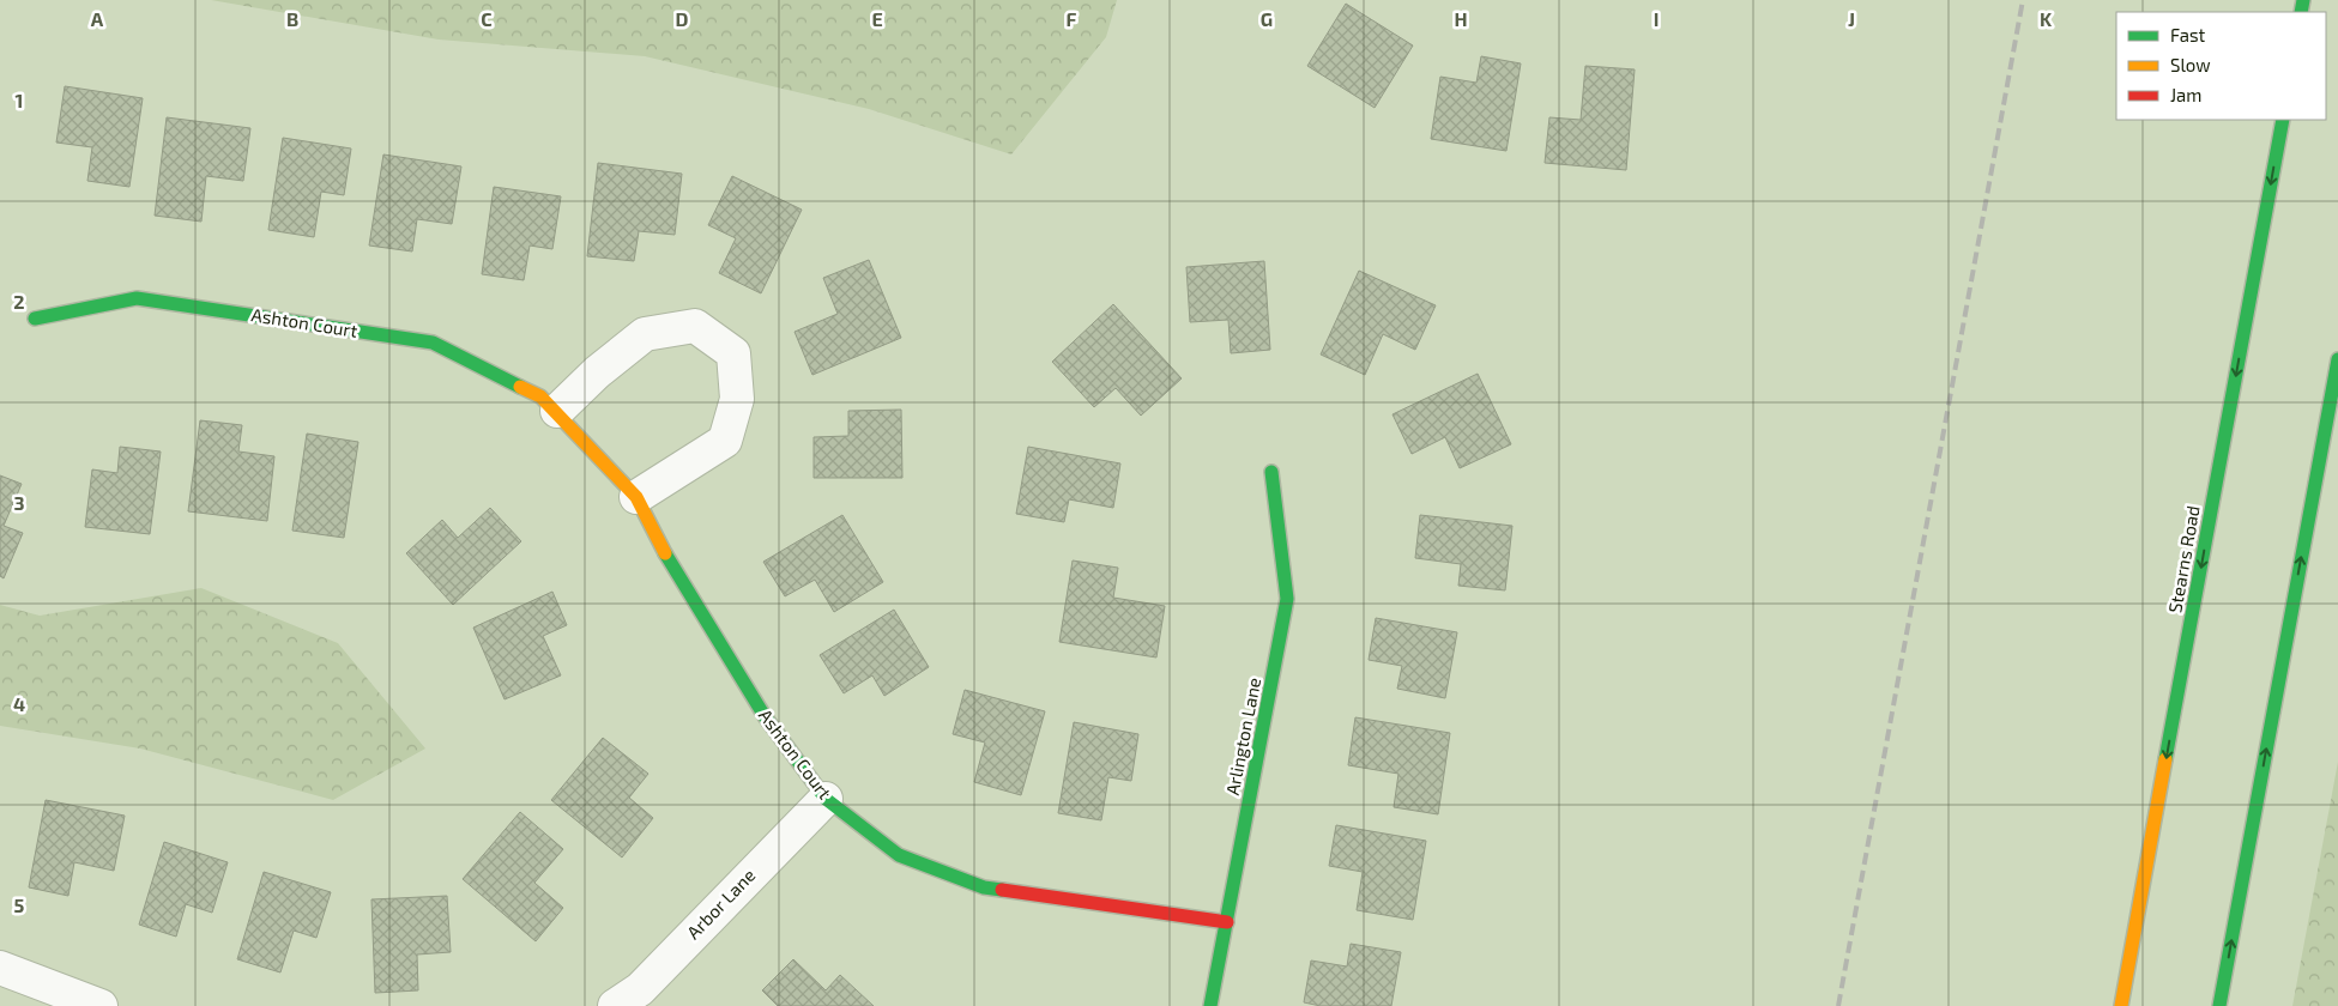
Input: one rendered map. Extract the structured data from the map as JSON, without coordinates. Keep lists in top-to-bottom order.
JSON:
{
  "streets": {
    "street": [
      "Ashton Court",
      "Stearns Road",
      "Arlington Lane",
      "Arbor Lane"
    ]
  },
  "crossings": [
    ["Ashton Court", "Arlington Lane"],
    ["Ashton Court", "Arbor Lane"]
  ],
  "legend": ["Fast", "Slow", "Jam"],
  "grid": {
    "columns": [
      "A",
      "B",
      "C",
      "D",
      "E",
      "F",
      "G",
      "H",
      "I",
      "J",
      "K"
    ],
    "rows": [
      "1",
      "2",
      "3",
      "4",
      "5"
    ]
  }
}
